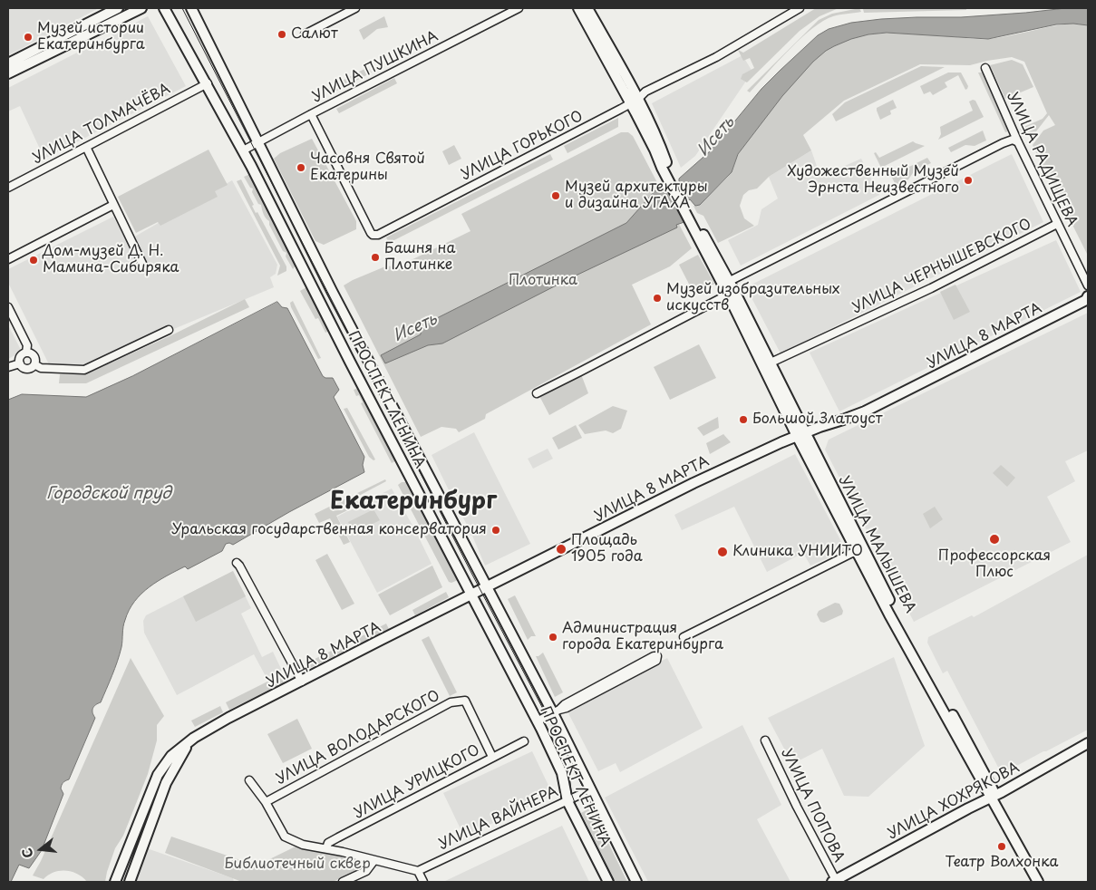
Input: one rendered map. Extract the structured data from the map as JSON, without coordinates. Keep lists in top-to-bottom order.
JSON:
{
  "streets": {
    "main road": [
      "УЛИЦА 8 МАРТА",
      "ПРОСПЕКТ ЛЕНИНА",
      "УЛИЦА МАЛЫШЕВА",
      "УЛИЦА ХОХРЯКОВА"
    ],
    "street": [
      "УЛИЦА ПУШКИНА",
      "УЛИЦА ТОЛМАЧЁВА",
      "УЛИЦА ГОРЬКОГО",
      "УЛИЦА РАДИЩЕВА",
      "УЛИЦА ЧЕРНЫШЕВСКОГО",
      "УЛИЦА ВОЛОДАРСКОГО",
      "УЛИЦА УРИЦКОГО",
      "УЛИЦА ПОПОВА",
      "УЛИЦА ВАЙНЕРА"
    ]
  },
  "crossings": [
    ["УЛИЦА ПУШКИНА", "УЛИЦА ГОРЬКОГО"],
    ["УЛИЦА ПУШКИНА", "ПРОСПЕКТ ЛЕНИНА"],
    ["УЛИЦА ТОЛМАЧЁВА", "ПРОСПЕКТ ЛЕНИНА"],
    ["УЛИЦА ГОРЬКОГО", "УЛИЦА МАЛЫШЕВА"],
    ["УЛИЦА РАДИЩЕВА", "УЛИЦА ЧЕРНЫШЕВСКОГО"],
    ["УЛИЦА ЧЕРНЫШЕВСКОГО", "УЛИЦА МАЛЫШЕВА"],
    ["УЛИЦА 8 МАРТА", "ПРОСПЕКТ ЛЕНИНА"],
    ["УЛИЦА 8 МАРТА", "УЛИЦА МАЛЫШЕВА"],
    ["ПРОСПЕКТ ЛЕНИНА", "УЛИЦА ВАЙНЕРА"],
    ["УЛИЦА МАЛЫШЕВА", "УЛИЦА ХОХРЯКОВА"],
    ["УЛИЦА ВОЛОДАРСКОГО", "УЛИЦА УРИЦКОГО"],
    ["УЛИЦА ХОХРЯКОВА", "УЛИЦА ПОПОВА"]
  ],
  "districts": ["Екатеринбург"],
  "water": ["Исеть", "Городской пруд"],
  "parks": ["Плотинка", "Библиотечный сквер"],
  "places": [
    "Салют",
    "Музей истории Екатеринбурга",
    "Часовня Святой Екатерины",
    "Художественный Музей Эрнста Неизвестного",
    "Музей архитектуры и дизайна УГАХА",
    "Башня на Плотинке",
    "Дом-музей Д. Н. Мамина-Сибиряка",
    "Музей изобразительных искусств",
    "Большой Златоуст",
    "Уральская государственная консерватория",
    "Профессорская Плюс",
    "Площадь 1905 года",
    "Клиника УНИИТО",
    "Администрация города Екатеринбурга",
    "Театр Волхонка"
  ],
  "north": "left"
}
